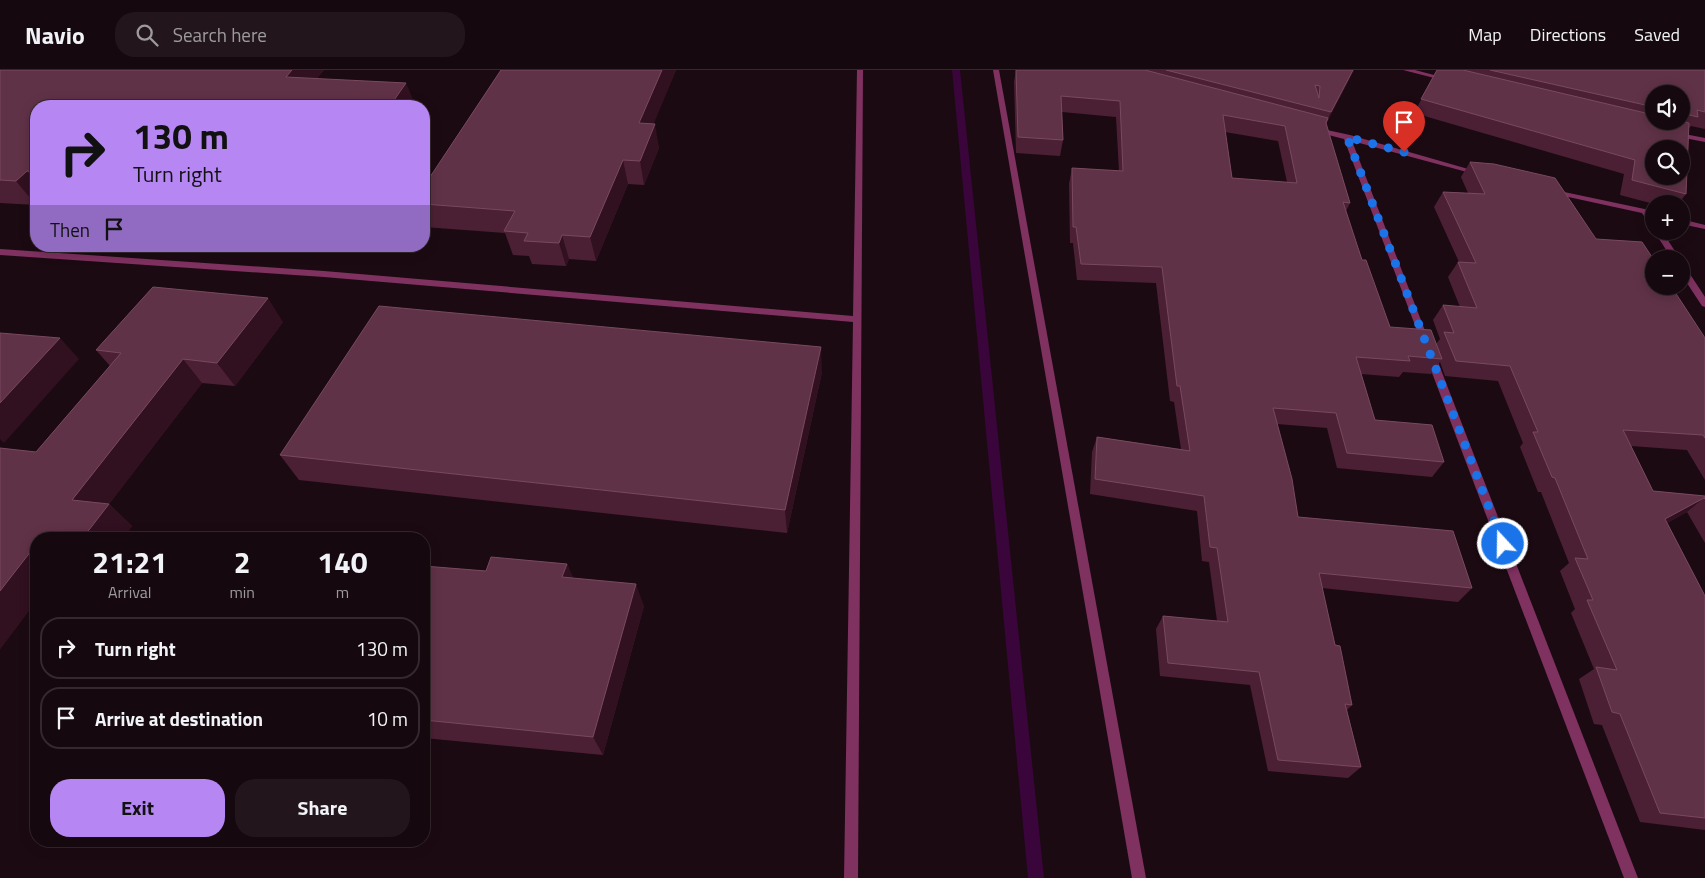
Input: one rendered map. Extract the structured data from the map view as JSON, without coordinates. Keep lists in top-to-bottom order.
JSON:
{
  "page": {
    "header": "Navio",
    "search": "Search here",
    "nav": ["Map", "Directions", "Saved"],
    "map_buttons": ["+", "−"],
    "turn": ["130 m", "Turn right"],
    "then": "Then",
    "eta": [
      "21:21",
      "Arrival",
      "2",
      "min",
      "140",
      "m"
    ],
    "list": [
      {
        "name": "Turn right",
        "value": "130 m"
      },
      {
        "name": "Arrive at destination",
        "value": "10 m"
      }
    ],
    "buttons": ["Exit", "Share"]
  }
}
